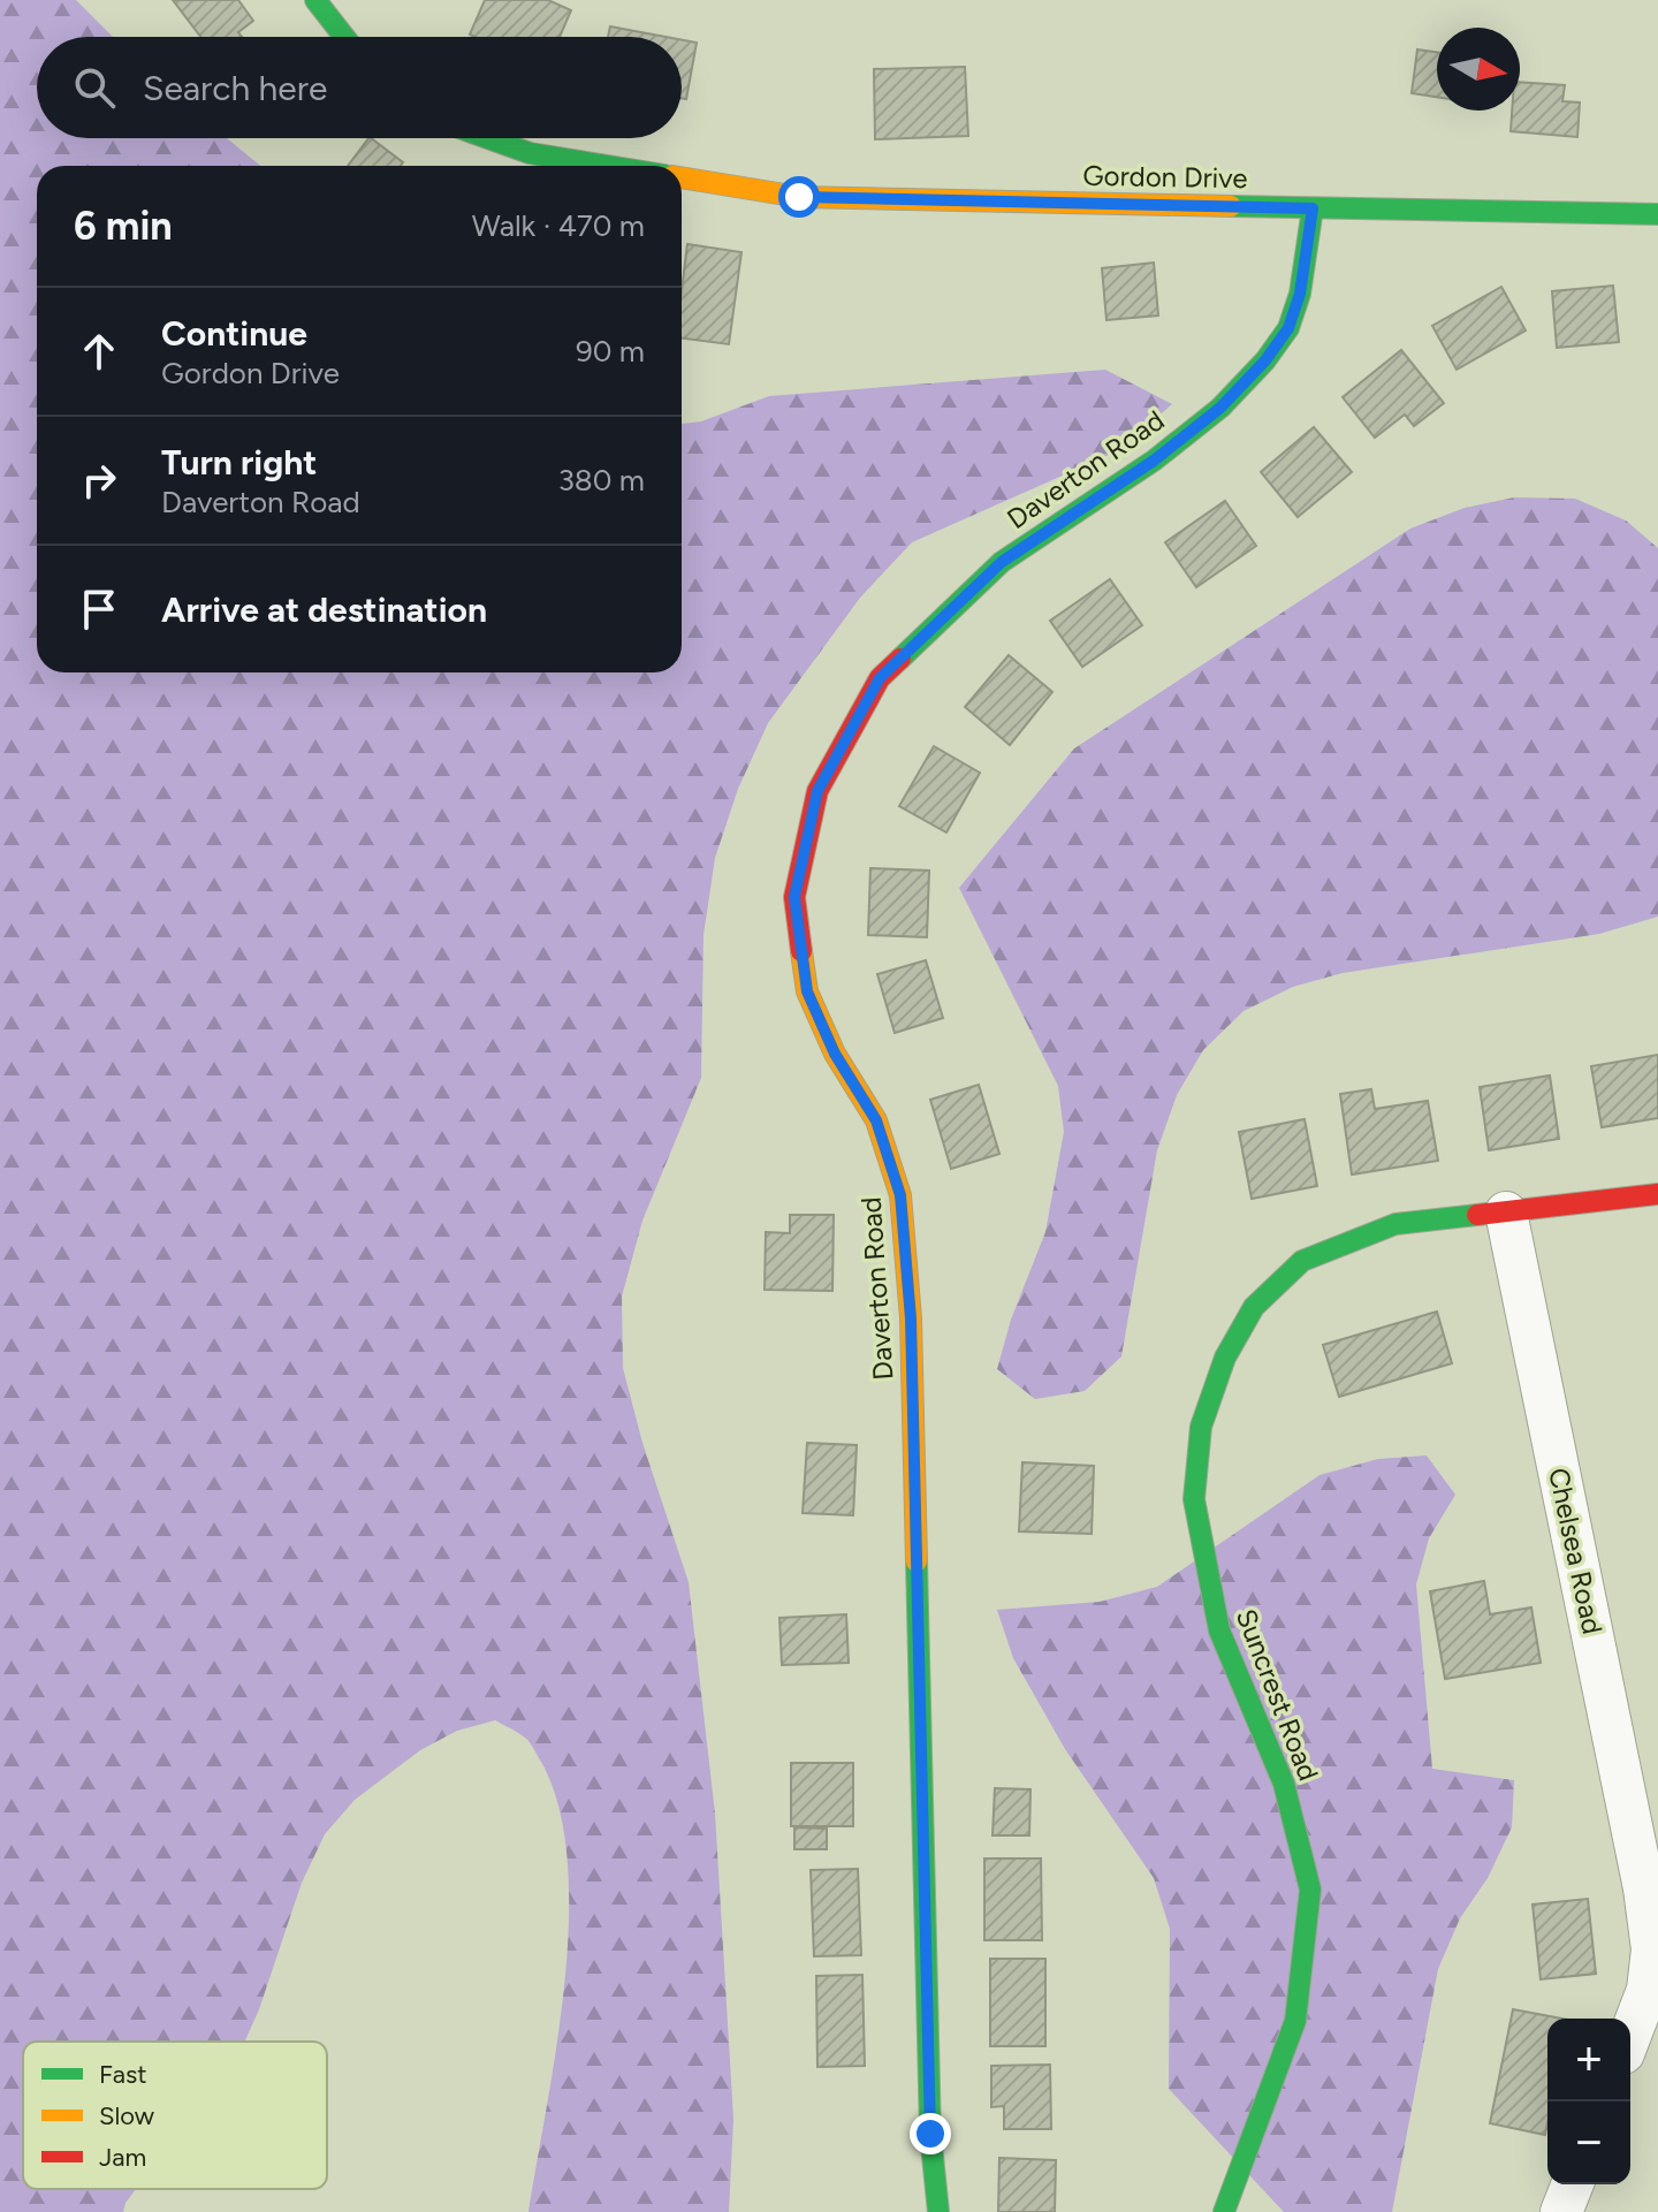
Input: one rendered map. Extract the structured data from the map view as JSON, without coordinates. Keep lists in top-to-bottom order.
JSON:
{
  "streets": {
    "street": [
      "Gordon Drive",
      "Daverton Road",
      "Chelsea Road",
      "Suncrest Road"
    ]
  },
  "crossings": [
    ["Gordon Drive", "Daverton Road"],
    ["Chelsea Road", "Suncrest Road"]
  ],
  "legend": ["Fast", "Slow", "Jam"],
  "north": "right",
  "page": {
    "search": "Search here",
    "heading": ["6 min", "Walk · 470 m"],
    "list": [
      ["Continue", "Gordon Drive", "90 m"],
      ["Turn right", "Daverton Road", "380 m"],
      "Arrive at destination"
    ],
    "map_buttons": ["+", "−"]
  }
}
